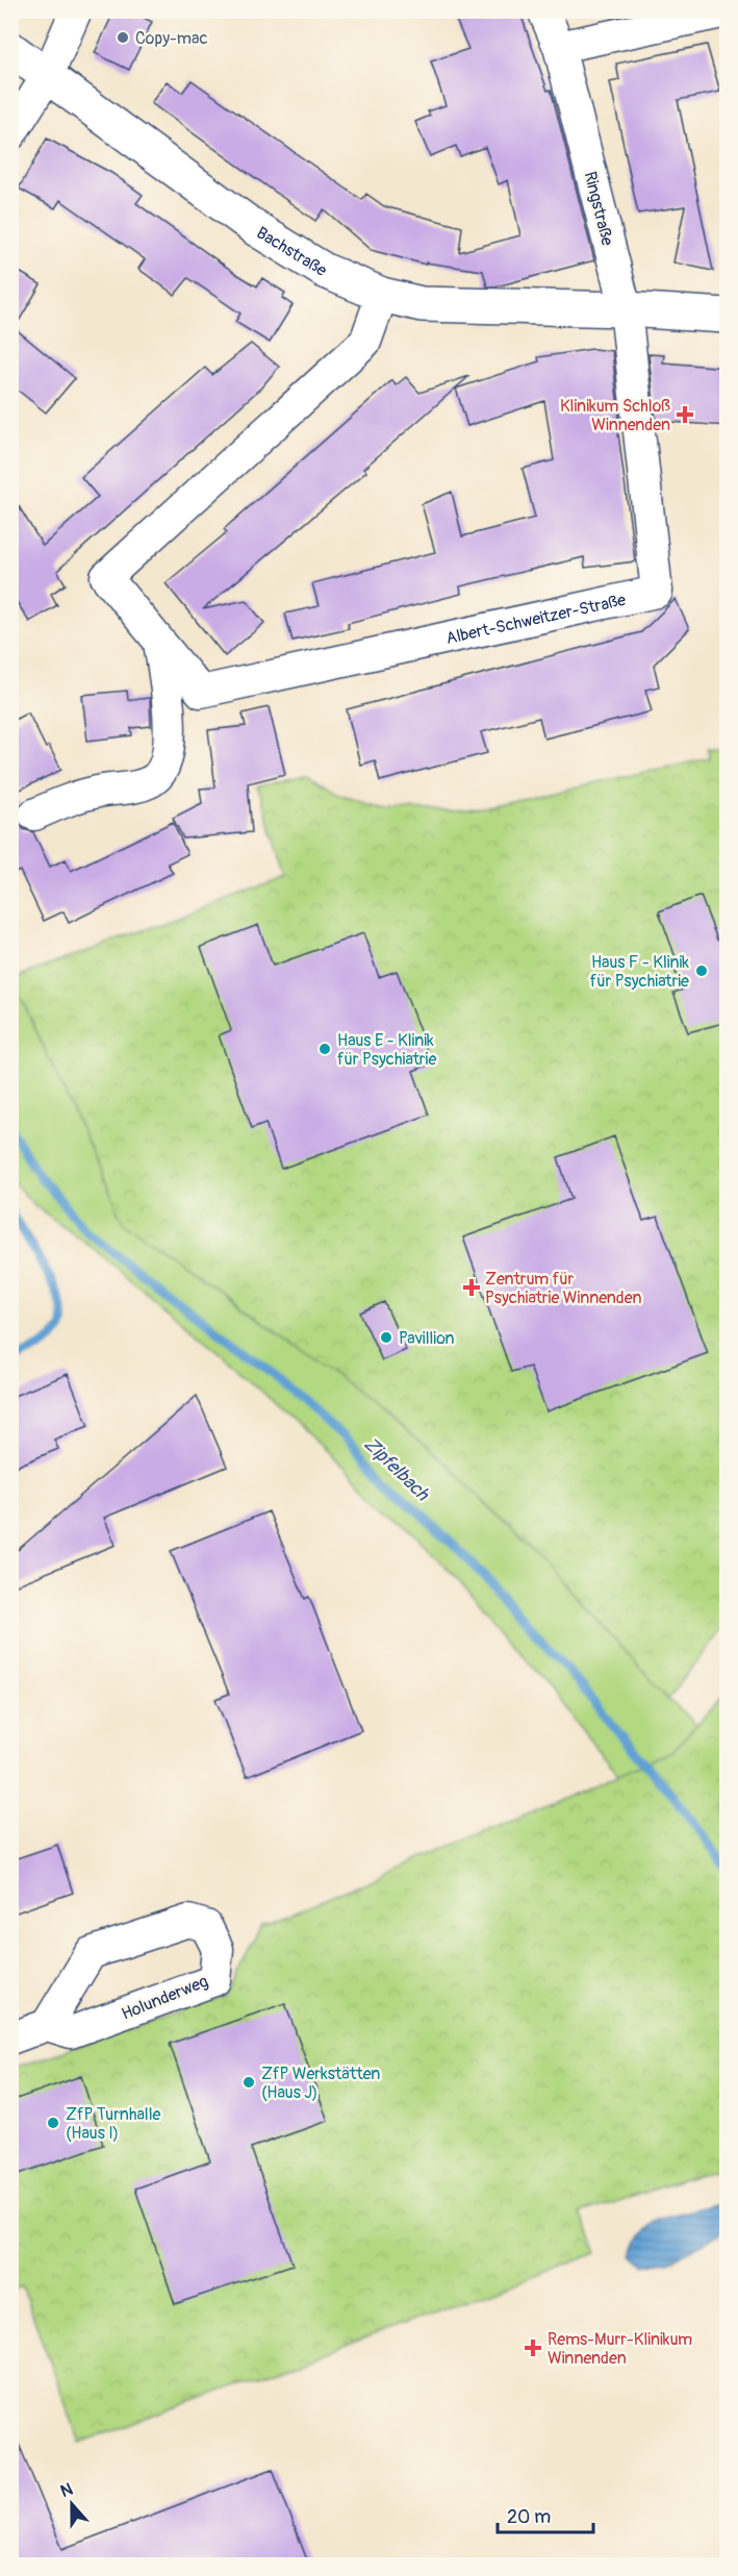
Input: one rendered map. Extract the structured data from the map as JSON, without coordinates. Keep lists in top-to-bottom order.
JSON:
{
  "streets": {
    "street": [
      "Ringstraße",
      "Bachstraße",
      "Albert-Schweitzer-Straße",
      "Holunderweg"
    ]
  },
  "crossings": [
    ["Ringstraße", "Bachstraße"],
    ["Ringstraße", "Albert-Schweitzer-Straße"],
    ["Bachstraße", "Albert-Schweitzer-Straße"]
  ],
  "water": ["Zipfelbach"],
  "places": {
    "other": [
      "Copy-mac",
      "Haus F - Klinik für Psychiatrie",
      "Haus E - Klinik für Psychiatrie",
      "Pavillion",
      "ZfP Werkstätten (Haus J)",
      "ZfP Turnhalle (Haus I)"
    ],
    "health": ["Klinikum Schloß Winnenden", "Zentrum für Psychiatrie Winnenden", "Rems-Murr-Klinikum Winnenden"]
  },
  "scale_bar": "20 m",
  "north": "top"
}
